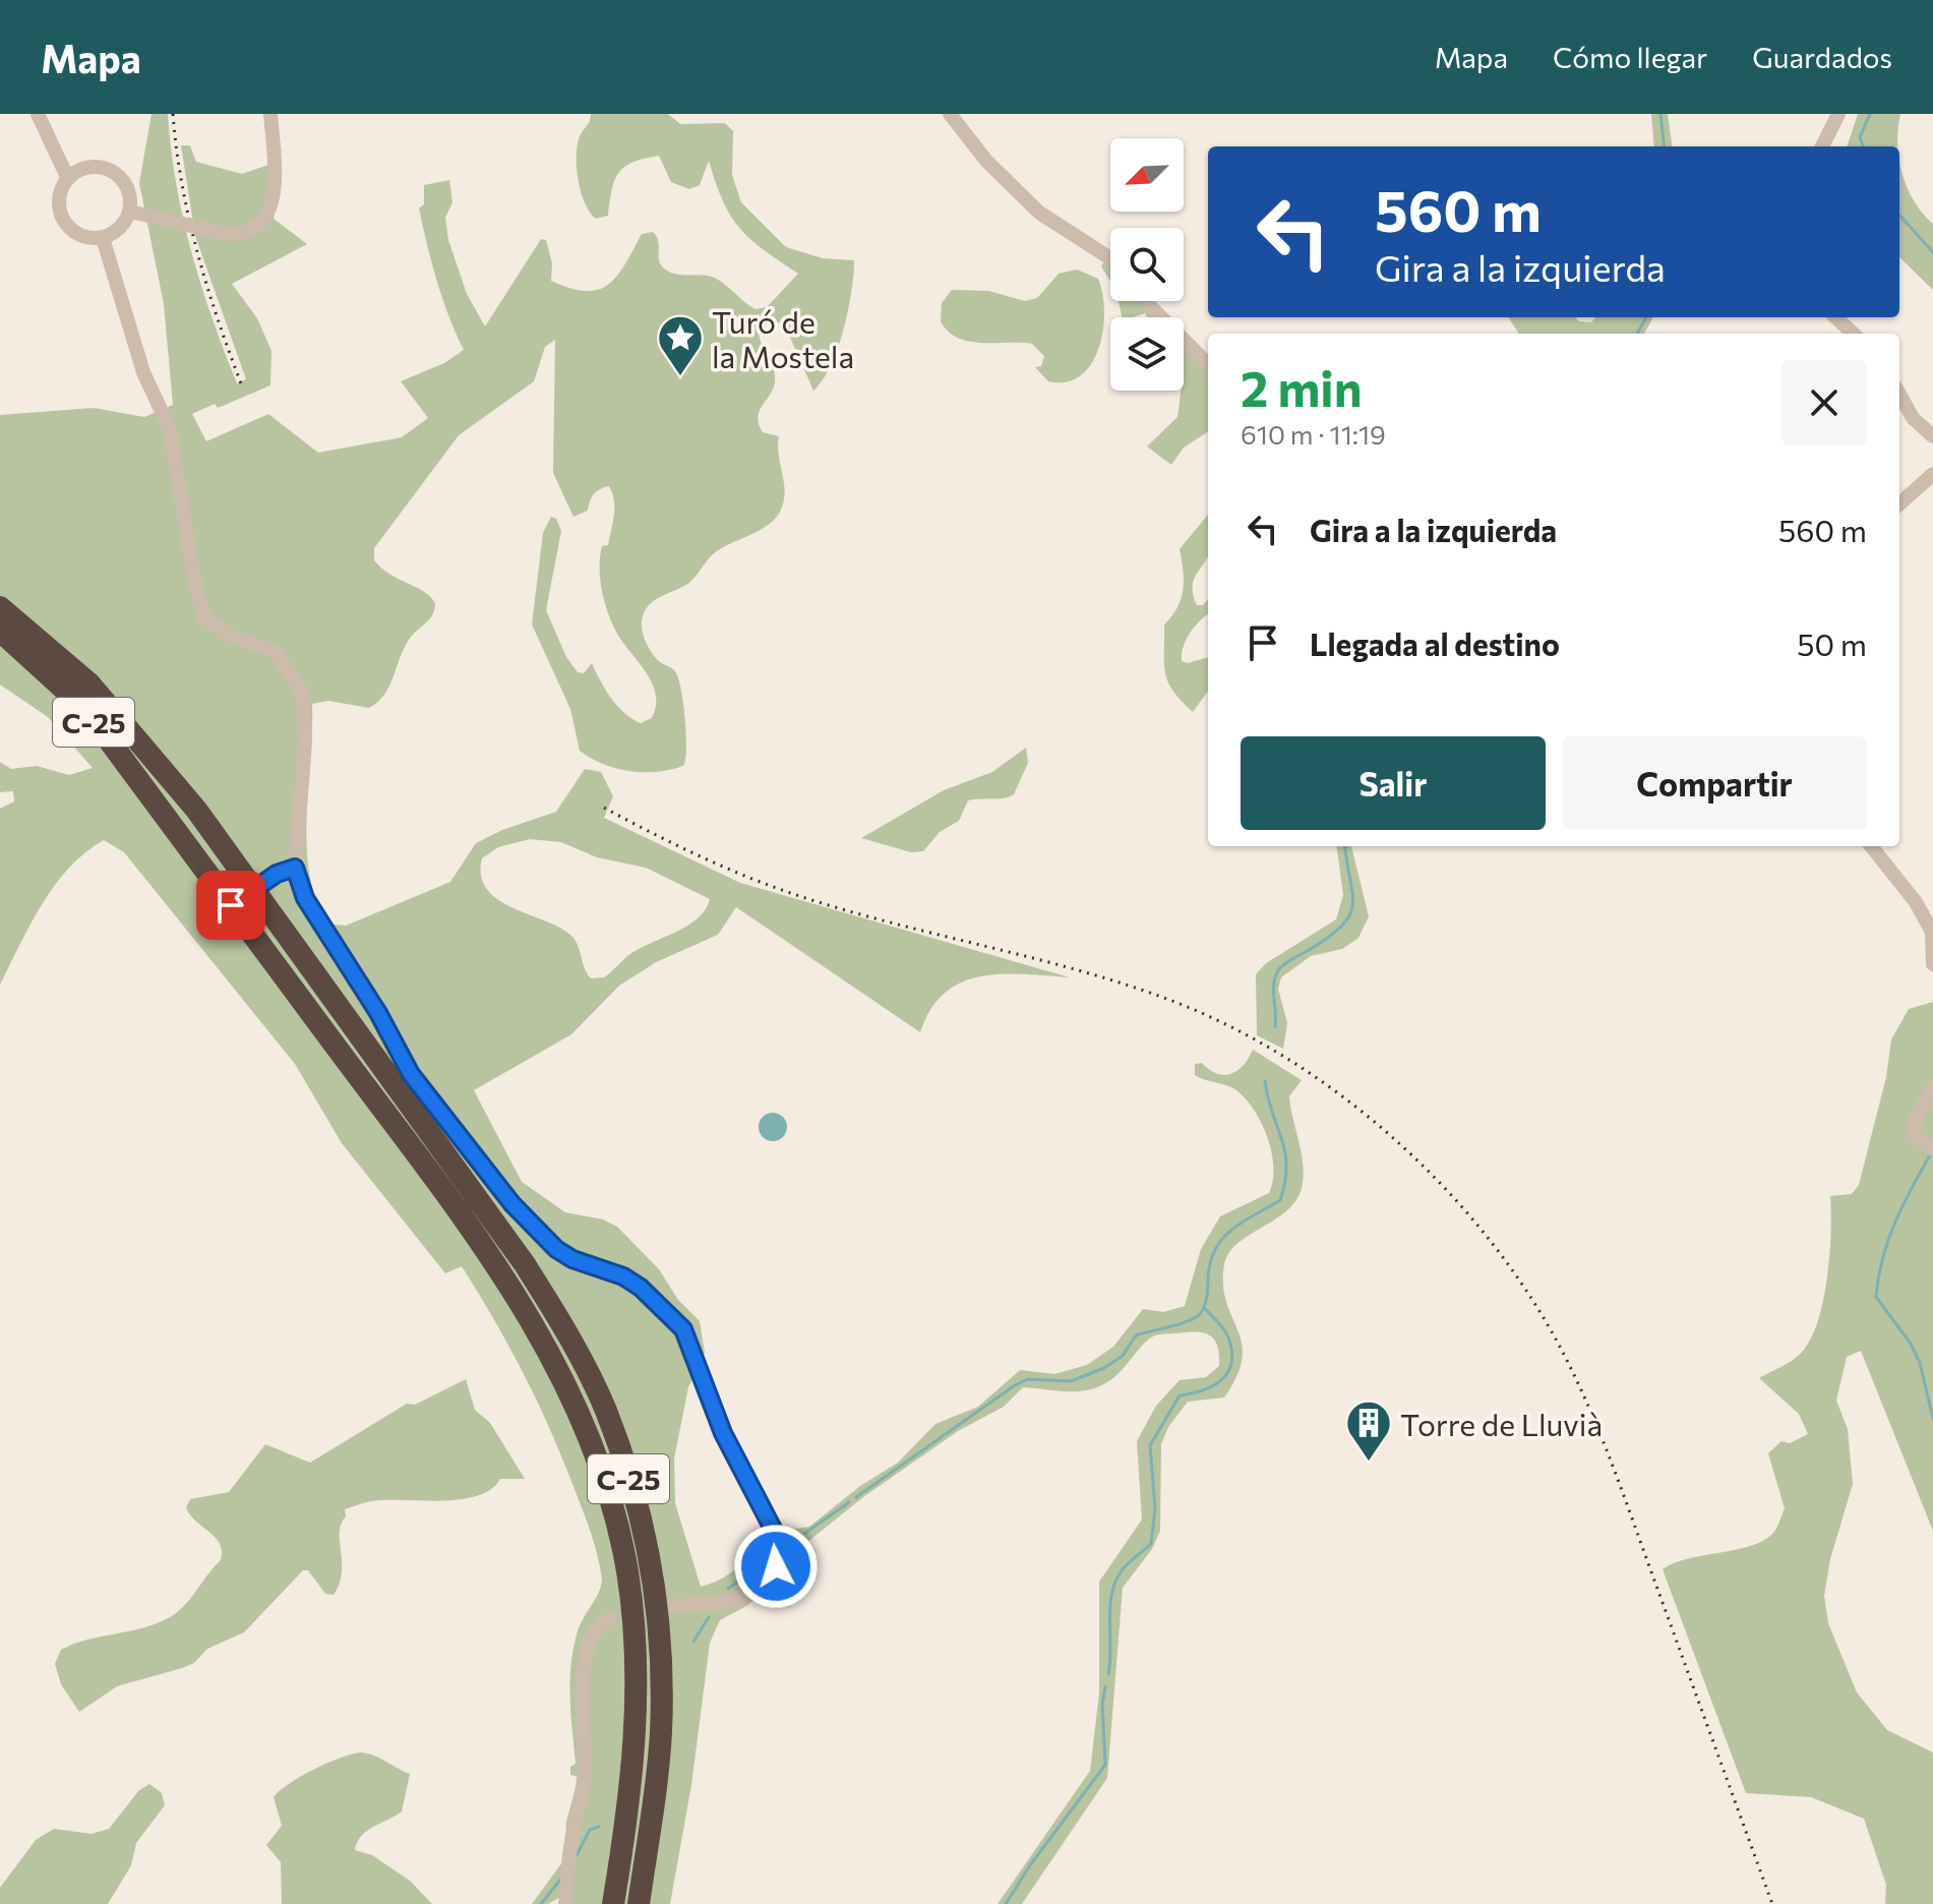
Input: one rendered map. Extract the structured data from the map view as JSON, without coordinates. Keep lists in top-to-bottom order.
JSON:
{
  "streets": {
    "highway": ["C-25"]
  },
  "places": {
    "place": ["Turó de la Mostela"],
    "building": ["Torre de Lluvià"]
  },
  "north": "bottom left",
  "page": {
    "header": "Mapa",
    "nav": ["Mapa", "Cómo llegar", "Guardados"],
    "turn": ["560 m", "Gira a la izquierda"],
    "heading": ["2 min", "610 m · 11:19"],
    "list": [
      {
        "name": "Gira a la izquierda",
        "value": "560 m"
      },
      {
        "name": "Llegada al destino",
        "value": "50 m"
      }
    ],
    "buttons": ["Salir", "Compartir"]
  }
}
